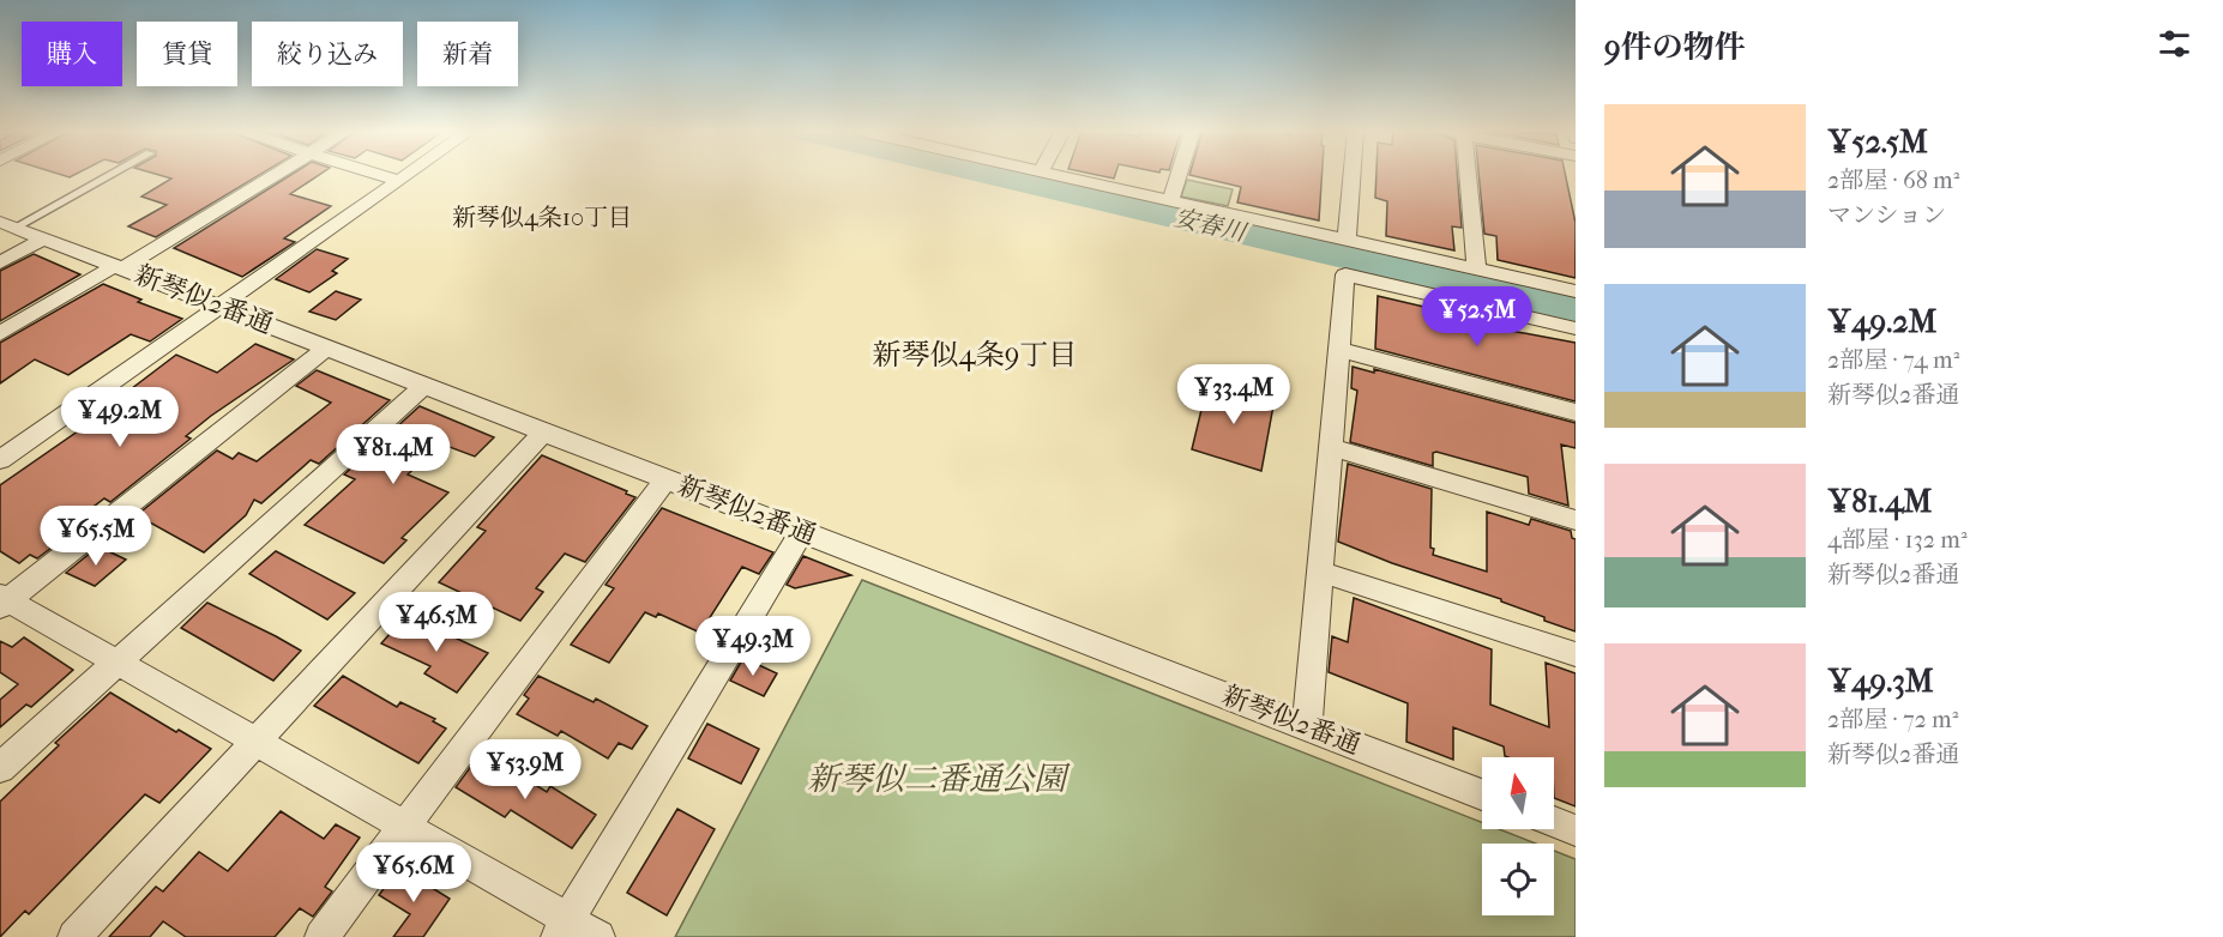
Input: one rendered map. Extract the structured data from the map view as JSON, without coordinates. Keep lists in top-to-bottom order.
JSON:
{
  "streets": {
    "street": ["新琴似2番通"]
  },
  "districts": ["新琴似4条10丁目", "新琴似4条9丁目"],
  "water": ["安春川"],
  "parks": ["新琴似二番通公園"],
  "north": "top",
  "page": {
    "heading": "9件の物件",
    "chip": [
      "購入",
      "賃貸",
      "絞り込み",
      "新着"
    ],
    "list": [
      {
        "name": "¥52.5M",
        "note": "2部屋 · 68 m² · マンション"
      },
      {
        "name": "¥49.2M",
        "note": "2部屋 · 74 m² · 新琴似2番通"
      },
      {
        "name": "¥81.4M",
        "note": "4部屋 · 132 m² · 新琴似2番通"
      },
      {
        "name": "¥49.3M",
        "note": "2部屋 · 72 m² · 新琴似2番通"
      }
    ],
    "price": [
      "¥52.5M",
      "¥33.4M",
      "¥49.2M",
      "¥81.4M",
      "¥65.5M",
      "¥46.5M",
      "¥49.3M",
      "¥53.9M",
      "¥65.6M"
    ]
  }
}
